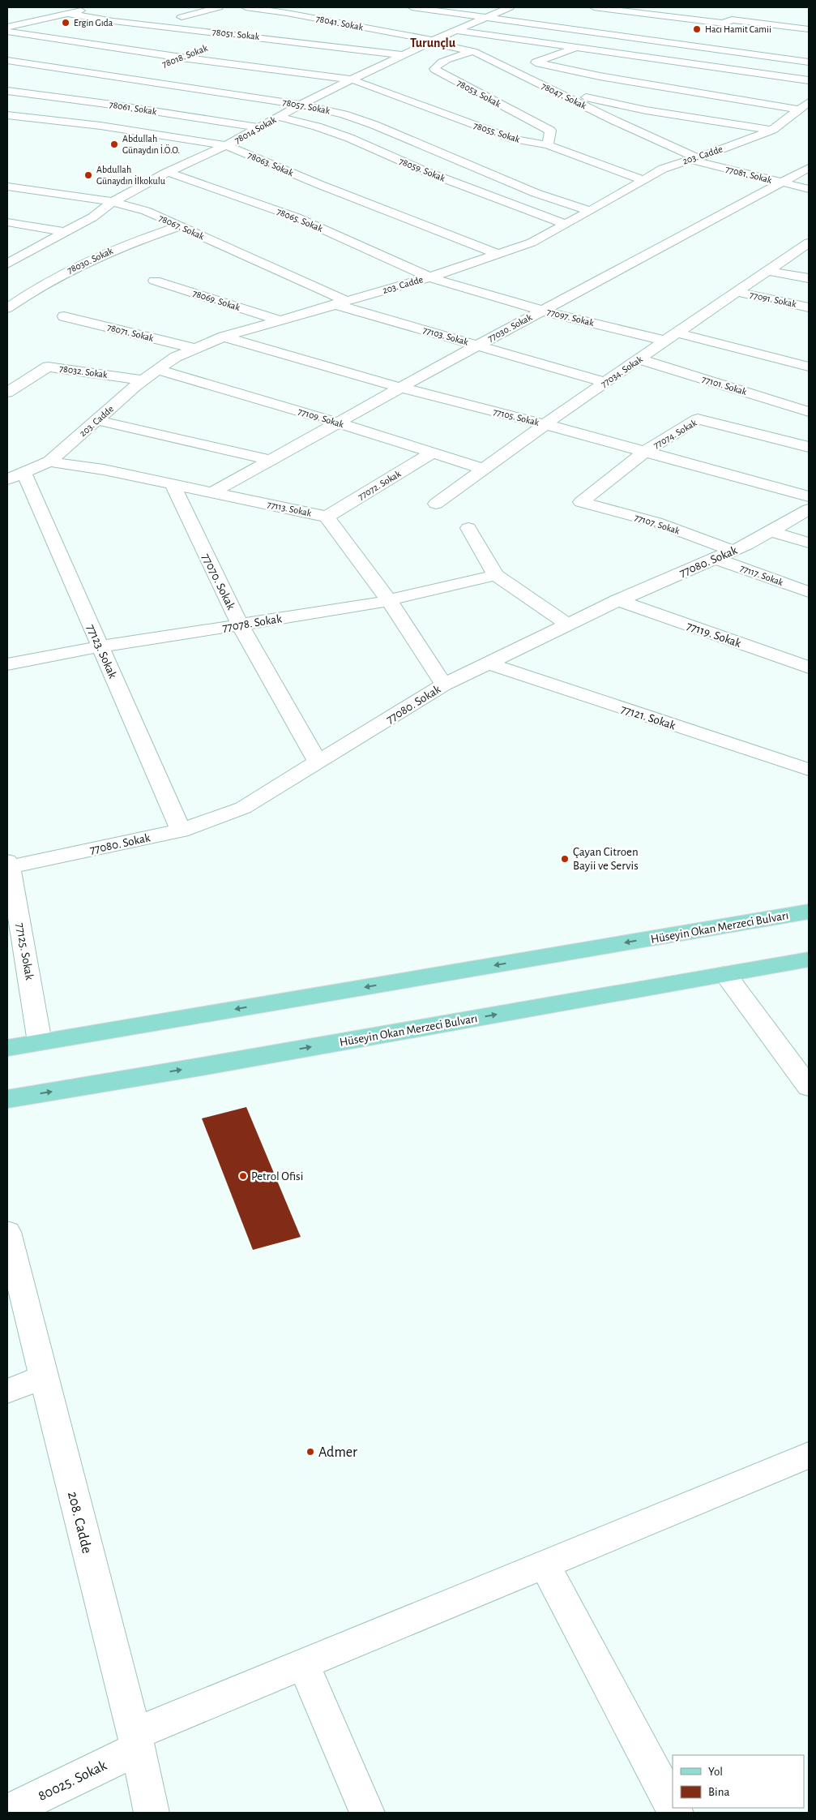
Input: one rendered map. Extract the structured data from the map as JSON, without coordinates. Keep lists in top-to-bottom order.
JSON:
{
  "streets": {
    "main road": ["Hüseyin Okan Merzeci Bulvarı"],
    "street": [
      "78041. Sokak",
      "78051. Sokak",
      "78018. Sokak",
      "78053. Sokak",
      "78047. Sokak",
      "78057. Sokak",
      "78061. Sokak",
      "78014 Sokak",
      "78055. Sokak",
      "203. Cadde",
      "78063. Sokak",
      "78059. Sokak",
      "77081. Sokak",
      "78065. Sokak",
      "78067. Sokak",
      "78030. Sokak",
      "77091. Sokak",
      "78069. Sokak",
      "77097. Sokak",
      "77030. Sokak",
      "78071. Sokak",
      "77103. Sokak",
      "78032. Sokak",
      "77034. Sokak",
      "77101. Sokak",
      "77105. Sokak",
      "77109. Sokak",
      "77074. Sokak",
      "77072. Sokak",
      "77113. Sokak",
      "77107. Sokak",
      "77080. Sokak",
      "77117. Sokak",
      "77070. Sokak",
      "77078. Sokak",
      "77119. Sokak",
      "77123. Sokak",
      "77121. Sokak",
      "77125. Sokak",
      "208. Cadde",
      "80025. Sokak"
    ]
  },
  "crossings": [
    ["78041. Sokak", "78047. Sokak"],
    ["78041. Sokak", "78014 Sokak"],
    ["78051. Sokak", "78018. Sokak"],
    ["78051. Sokak", "78014 Sokak"],
    ["78018. Sokak", "78057. Sokak"],
    ["78053. Sokak", "78047. Sokak"],
    ["78053. Sokak", "78055. Sokak"],
    ["78047. Sokak", "78014 Sokak"],
    ["78047. Sokak", "203. Cadde"],
    ["78047. Sokak", "77081. Sokak"],
    ["78057. Sokak", "78014 Sokak"],
    ["78057. Sokak", "203. Cadde"],
    ["78061. Sokak", "78014 Sokak"],
    ["78014 Sokak", "78055. Sokak"],
    ["78014 Sokak", "78063. Sokak"],
    ["78014 Sokak", "78059. Sokak"],
    ["78014 Sokak", "78065. Sokak"],
    ["78014 Sokak", "78067. Sokak"],
    ["78055. Sokak", "203. Cadde"],
    ["203. Cadde", "78063. Sokak"],
    ["203. Cadde", "78059. Sokak"],
    ["203. Cadde", "77081. Sokak"],
    ["203. Cadde", "78065. Sokak"],
    ["203. Cadde", "78067. Sokak"],
    ["203. Cadde", "78069. Sokak"],
    ["203. Cadde", "77097. Sokak"],
    ["203. Cadde", "78071. Sokak"],
    ["203. Cadde", "77103. Sokak"],
    ["203. Cadde", "78032. Sokak"],
    ["203. Cadde", "77105. Sokak"],
    ["203. Cadde", "77109. Sokak"],
    ["203. Cadde", "77113. Sokak"],
    ["203. Cadde", "77123. Sokak"],
    ["77081. Sokak", "77030. Sokak"],
    ["78065. Sokak", "77097. Sokak"],
    ["78067. Sokak", "78030. Sokak"],
    ["78067. Sokak", "77103. Sokak"],
    ["77091. Sokak", "77034. Sokak"],
    ["77097. Sokak", "77030. Sokak"],
    ["77097. Sokak", "77034. Sokak"],
    ["77030. Sokak", "77103. Sokak"],
    ["77030. Sokak", "77105. Sokak"],
    ["77030. Sokak", "77109. Sokak"],
    ["77030. Sokak", "77113. Sokak"],
    ["77103. Sokak", "77034. Sokak"],
    ["77034. Sokak", "77101. Sokak"],
    ["77034. Sokak", "77105. Sokak"],
    ["77034. Sokak", "77109. Sokak"],
    ["77105. Sokak", "77074. Sokak"],
    ["77109. Sokak", "77072. Sokak"],
    ["77074. Sokak", "77107. Sokak"],
    ["77072. Sokak", "77113. Sokak"],
    ["77113. Sokak", "77080. Sokak"],
    ["77113. Sokak", "77070. Sokak"],
    ["77113. Sokak", "77078. Sokak"],
    ["77107. Sokak", "77080. Sokak"],
    ["77080. Sokak", "77117. Sokak"],
    ["77080. Sokak", "77070. Sokak"],
    ["77080. Sokak", "77119. Sokak"],
    ["77080. Sokak", "77123. Sokak"],
    ["77080. Sokak", "77121. Sokak"],
    ["77080. Sokak", "77125. Sokak"],
    ["77070. Sokak", "77078. Sokak"],
    ["77078. Sokak", "77123. Sokak"],
    ["Hüseyin Okan Merzeci Bulvarı", "77125. Sokak"],
    ["208. Cadde", "80025. Sokak"]
  ],
  "districts": ["Turunçlu"],
  "places": [
    "Ergin Gıda",
    "Hacı Hamit Camii",
    "Abdullah Günaydın İ.Ö.O.",
    "Abdullah Günaydın İlkokulu",
    "Çayan Citroen Bayii ve Servis",
    "Petrol Ofisi",
    "Admer"
  ],
  "legend": ["Yol", "Bina"]
}
